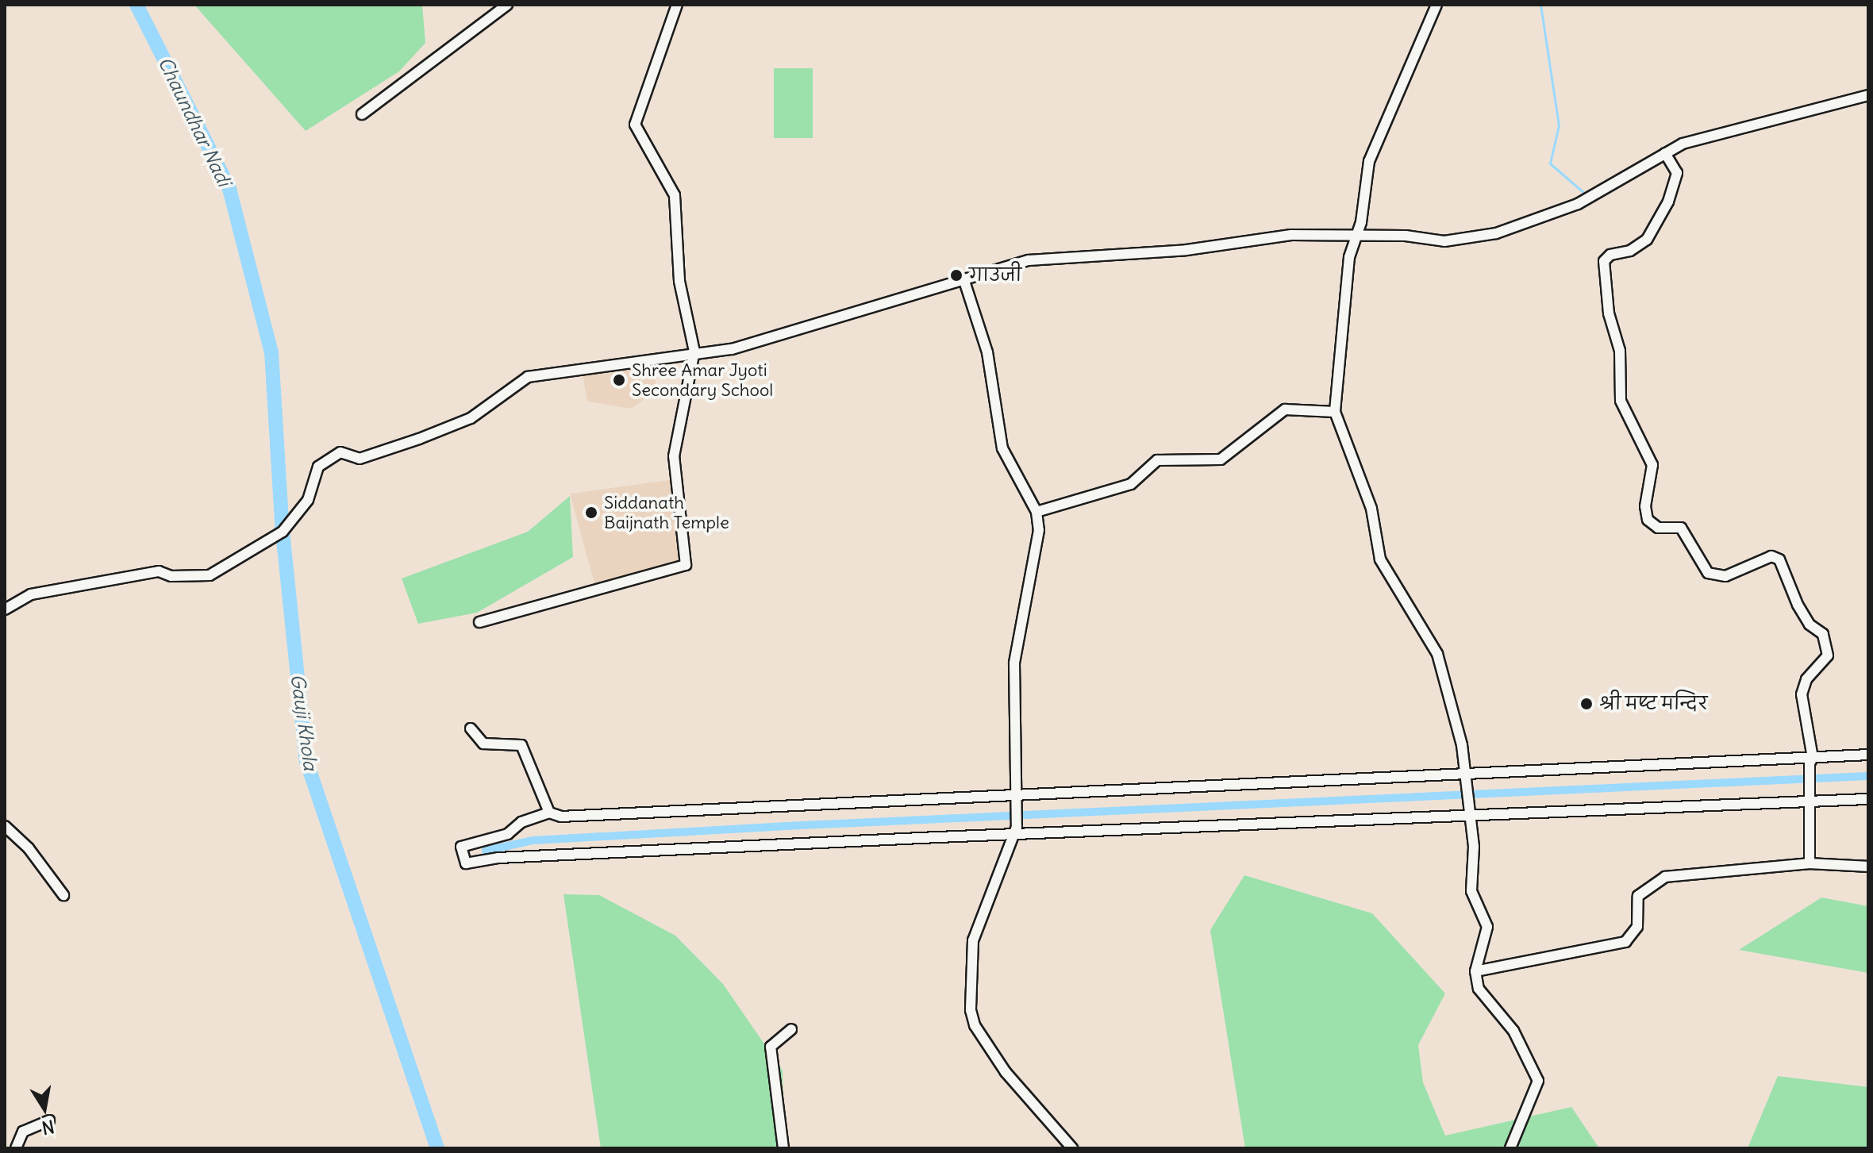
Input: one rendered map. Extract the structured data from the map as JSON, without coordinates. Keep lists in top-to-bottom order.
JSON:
{
  "water": ["Chaundhar Nadi", "Gauji Khola"],
  "places": [
    "गाउजी",
    "Shree Amar Jyoti Secondary School",
    "Siddanath Baijnath Temple",
    "श्री मष्ट मन्दिर"
  ],
  "north": "bottom"
}
